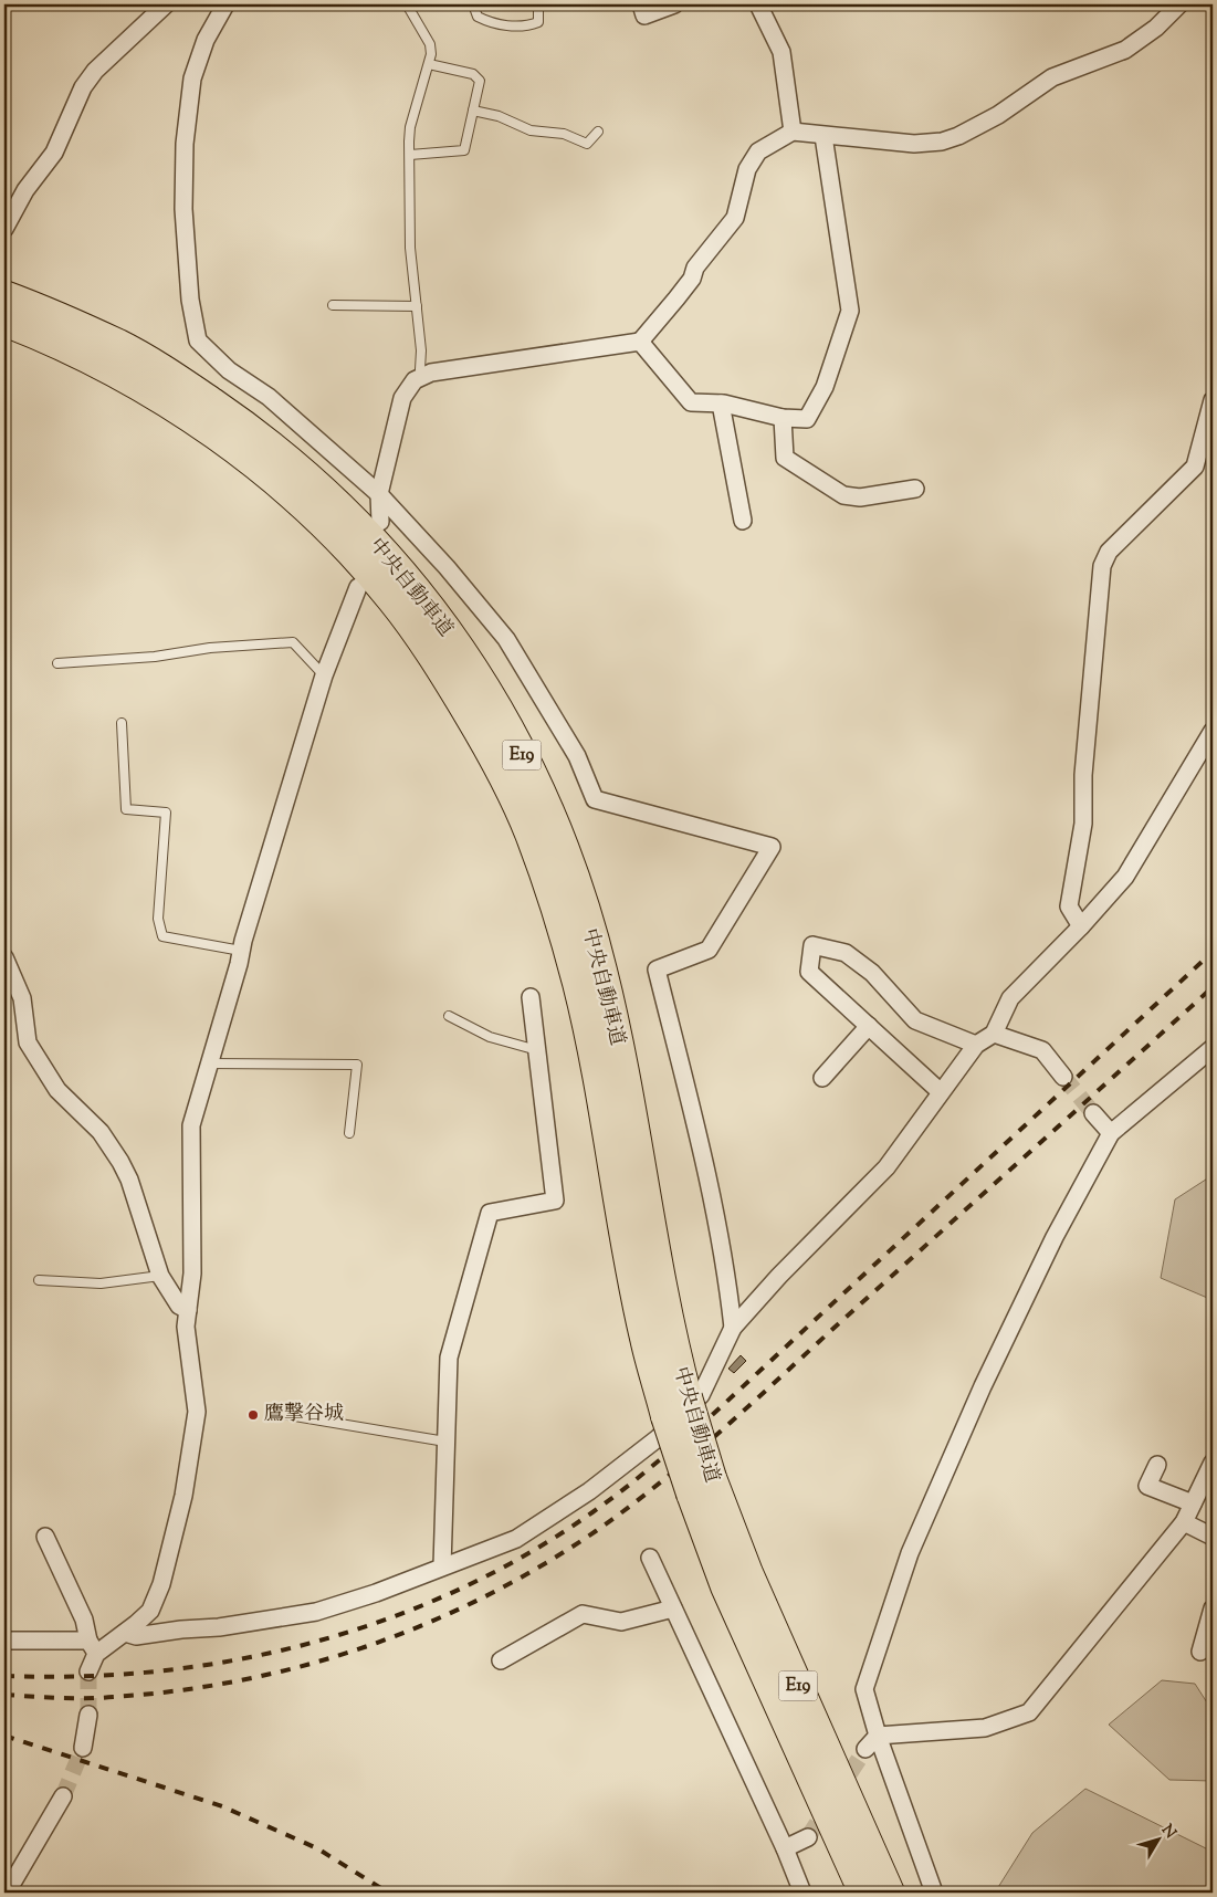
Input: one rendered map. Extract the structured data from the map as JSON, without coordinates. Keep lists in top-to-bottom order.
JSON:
{
  "streets": {
    "highway": ["中央自動車道", "E19"]
  },
  "places": ["鷹撃谷城"],
  "north": "top right"
}
